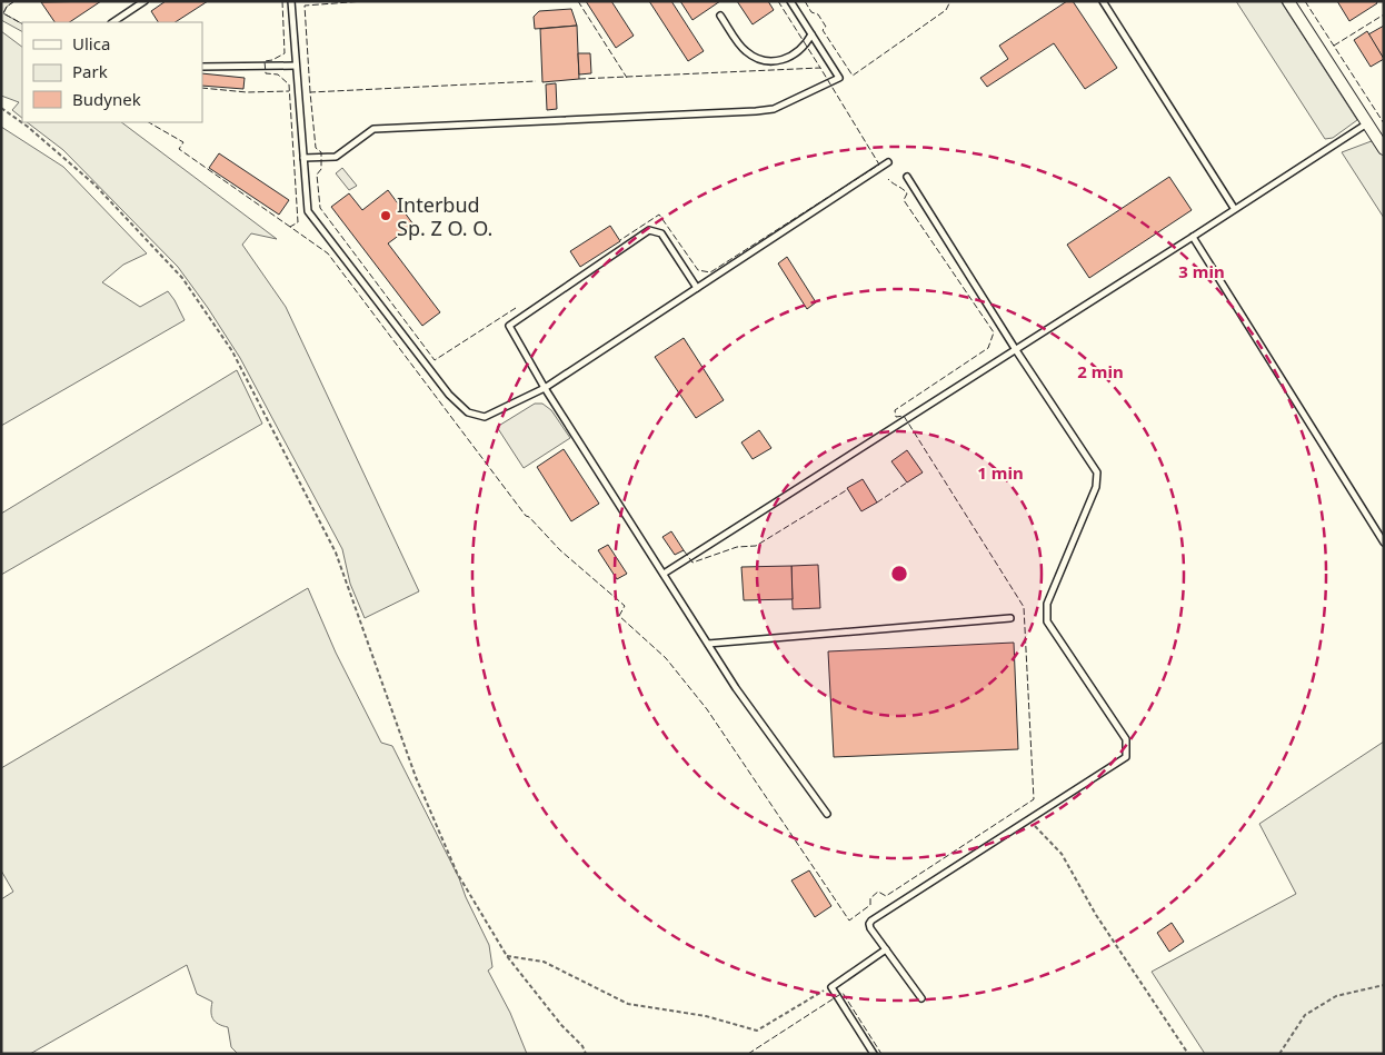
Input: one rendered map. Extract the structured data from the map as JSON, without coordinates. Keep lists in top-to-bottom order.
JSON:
{
  "places": ["Interbud Sp. Z O. O."],
  "legend": ["Ulica", "Park", "Budynek"],
  "rings": ["3 min", "2 min", "1 min"]
}
